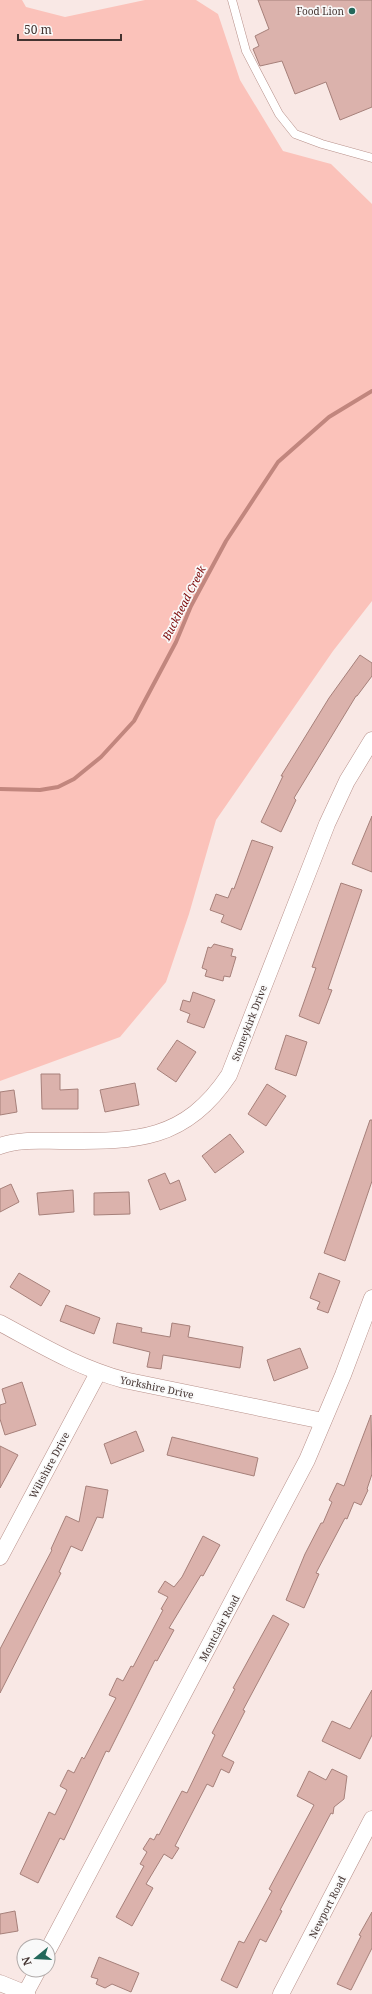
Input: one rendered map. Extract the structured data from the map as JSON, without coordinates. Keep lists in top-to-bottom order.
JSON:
{
  "streets": {
    "street": [
      "Stoneykirk Drive",
      "Yorkshire Drive",
      "Wiltshire Drive",
      "Montclair Road",
      "Newport Road"
    ]
  },
  "crossings": [
    ["Yorkshire Drive", "Wiltshire Drive"],
    ["Yorkshire Drive", "Montclair Road"]
  ],
  "water": ["Buckhead Creek"],
  "places": ["Food Lion"],
  "scale_bar": "50 m",
  "north": "left"
}
